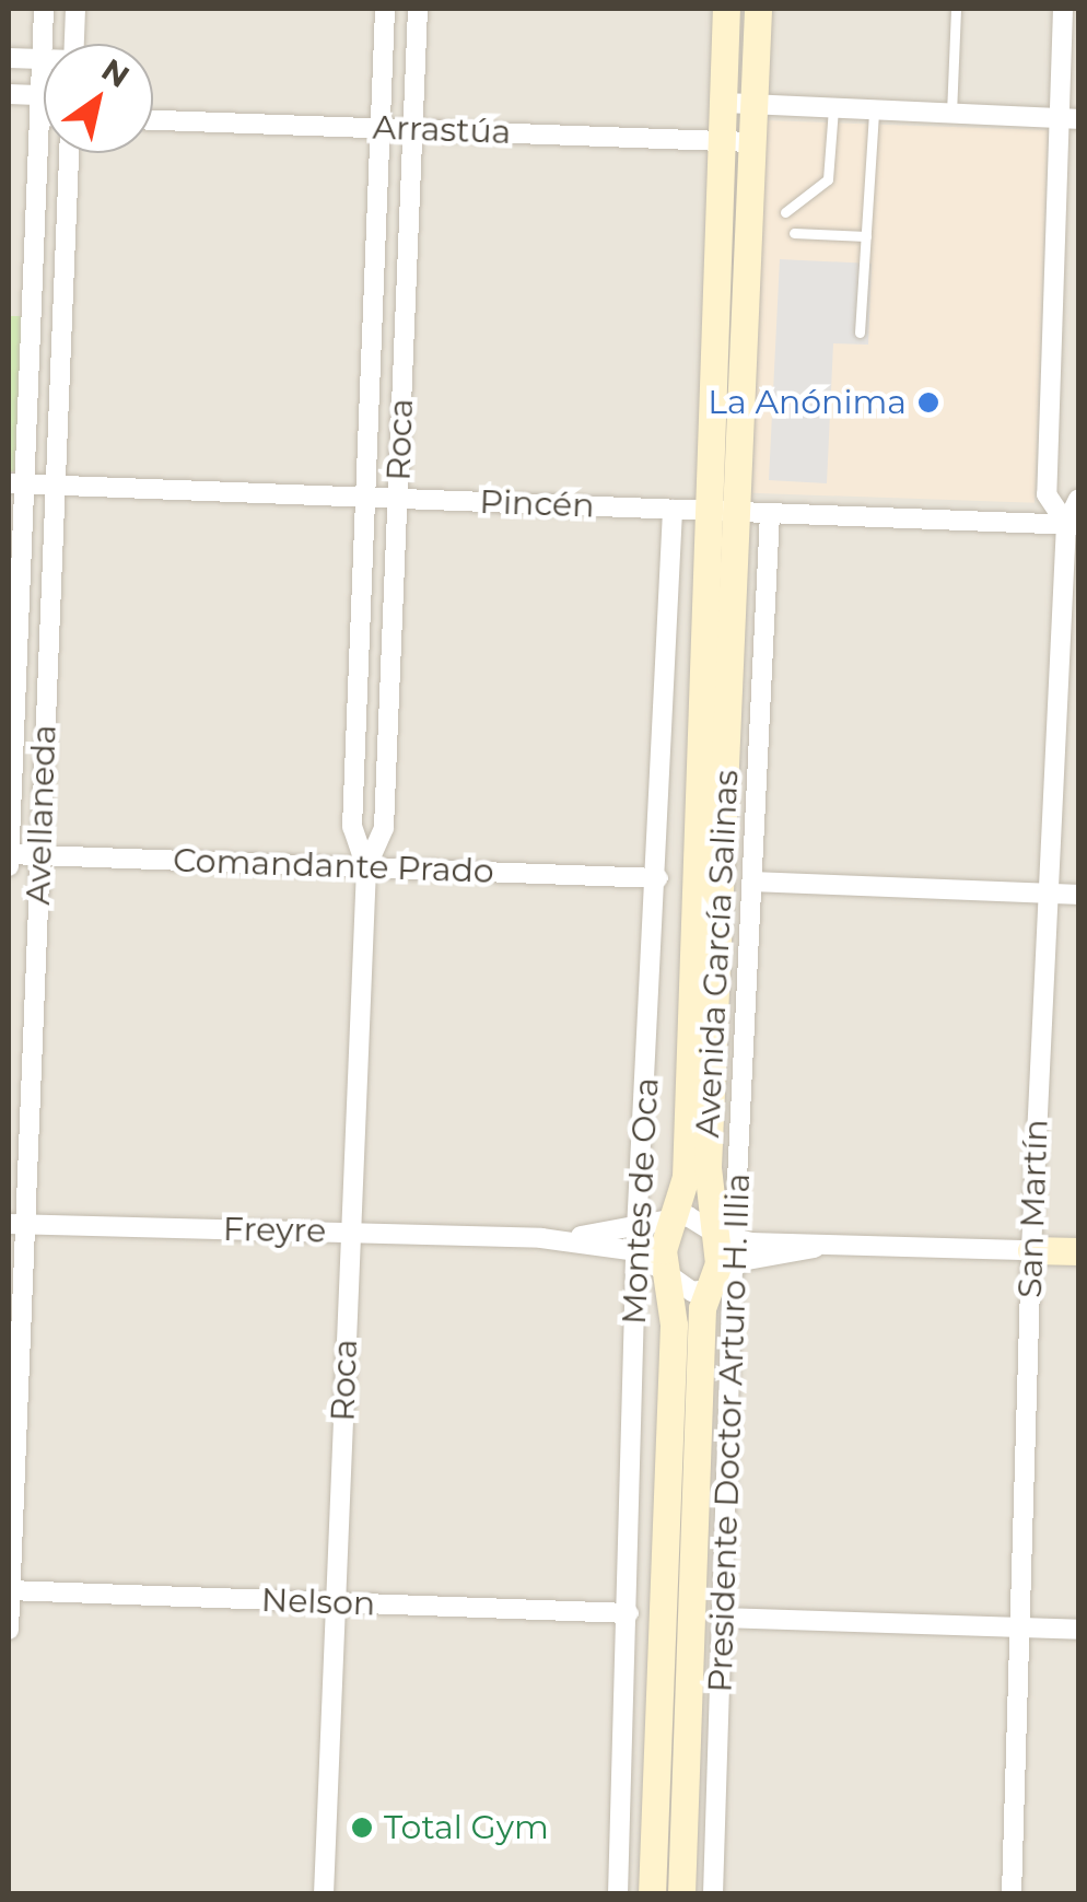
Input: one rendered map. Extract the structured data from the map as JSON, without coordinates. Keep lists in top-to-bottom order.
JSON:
{
  "streets": {
    "main road": ["Avenida García Salinas"],
    "street": [
      "Arrastúa",
      "Roca",
      "Pincén",
      "Avellaneda",
      "Comandante Prado",
      "Montes de Oca",
      "San Martín",
      "Freyre",
      "Presidente Doctor Arturo H. Illia",
      "Nelson"
    ]
  },
  "crossings": [
    ["Arrastúa", "Roca"],
    ["Arrastúa", "Avenida García Salinas"],
    ["Roca", "Pincén"],
    ["Roca", "Comandante Prado"],
    ["Roca", "Freyre"],
    ["Roca", "Nelson"],
    ["Pincén", "Avellaneda"],
    ["Pincén", "Avenida García Salinas"],
    ["Pincén", "Montes de Oca"],
    ["Pincén", "San Martín"],
    ["Pincén", "Presidente Doctor Arturo H. Illia"],
    ["Avellaneda", "Comandante Prado"],
    ["Avellaneda", "Freyre"],
    ["Avellaneda", "Nelson"],
    ["Comandante Prado", "Montes de Oca"],
    ["Avenida García Salinas", "Freyre"],
    ["Avenida García Salinas", "Presidente Doctor Arturo H. Illia"],
    ["Montes de Oca", "Freyre"],
    ["Montes de Oca", "Nelson"],
    ["Freyre", "Presidente Doctor Arturo H. Illia"]
  ],
  "places": ["La Anónima", "Total Gym"],
  "north": "top right"
}
